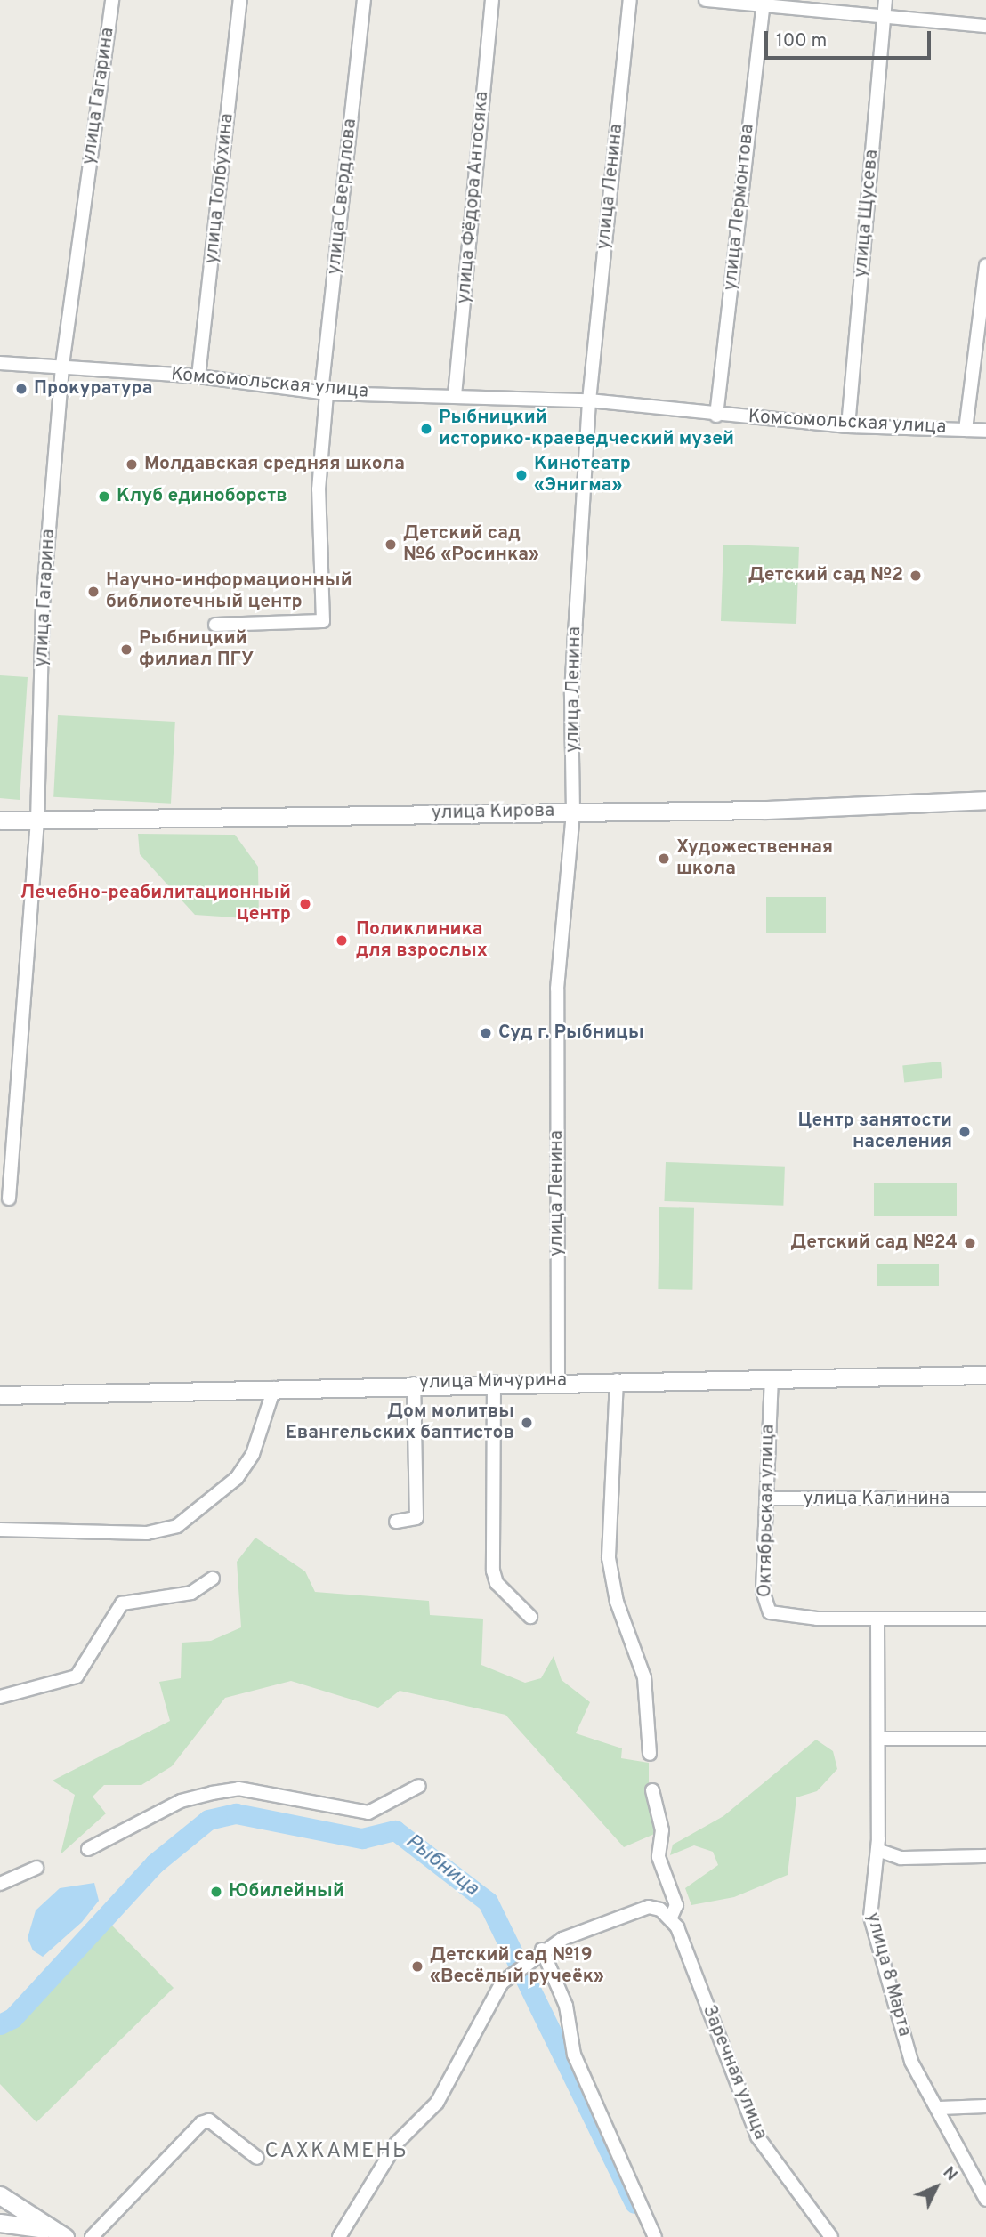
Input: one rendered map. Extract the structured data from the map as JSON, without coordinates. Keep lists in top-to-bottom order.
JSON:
{
  "streets": {
    "main road": ["улица Кирова", "улица Мичурина"],
    "street": [
      "улица Гагарина",
      "улица Ленина",
      "улица Толбухина",
      "улица Свердлова",
      "улица Фёдора Антосяка",
      "улица Лермонтова",
      "улица Щусева",
      "Комсомольская улица",
      "улица Калинина",
      "Октябрьская улица",
      "улица 8 Марта",
      "Заречная улица"
    ]
  },
  "crossings": [
    ["улица Гагарина", "Комсомольская улица"],
    ["улица Гагарина", "улица Кирова"],
    ["улица Ленина", "Комсомольская улица"],
    ["улица Ленина", "улица Кирова"],
    ["улица Ленина", "улица Мичурина"],
    ["улица Толбухина", "Комсомольская улица"],
    ["улица Свердлова", "Комсомольская улица"],
    ["улица Фёдора Антосяка", "Комсомольская улица"],
    ["улица Лермонтова", "Комсомольская улица"],
    ["улица Щусева", "Комсомольская улица"],
    ["улица Мичурина", "Октябрьская улица"],
    ["улица Калинина", "Октябрьская улица"],
    ["Октябрьская улица", "улица 8 Марта"]
  ],
  "districts": ["САХКАМЕНЬ"],
  "water": ["Рыбница"],
  "places": [
    "Прокуратура",
    "Рыбницкий историко-краеведческий музей",
    "Молдавская средняя школа",
    "Кинотеатр «Энигма»",
    "Клуб единоборств",
    "Детский сад №6 «Росинка»",
    "Детский сад №2",
    "Научно-информационный библиотечный центр",
    "Рыбницкий филиал ПГУ",
    "Художественная школа",
    "Лечебно-реабилитационный центр",
    "Поликлиника для взрослых",
    "Суд г. Рыбницы",
    "Центр занятости населения",
    "Детский сад №24",
    "Дом молитвы Евангельских баптистов",
    "Юбилейный",
    "Детский сад №19 «Весёлый ручеёк»"
  ],
  "scale_bar": "100 m",
  "north": "top right"
}
